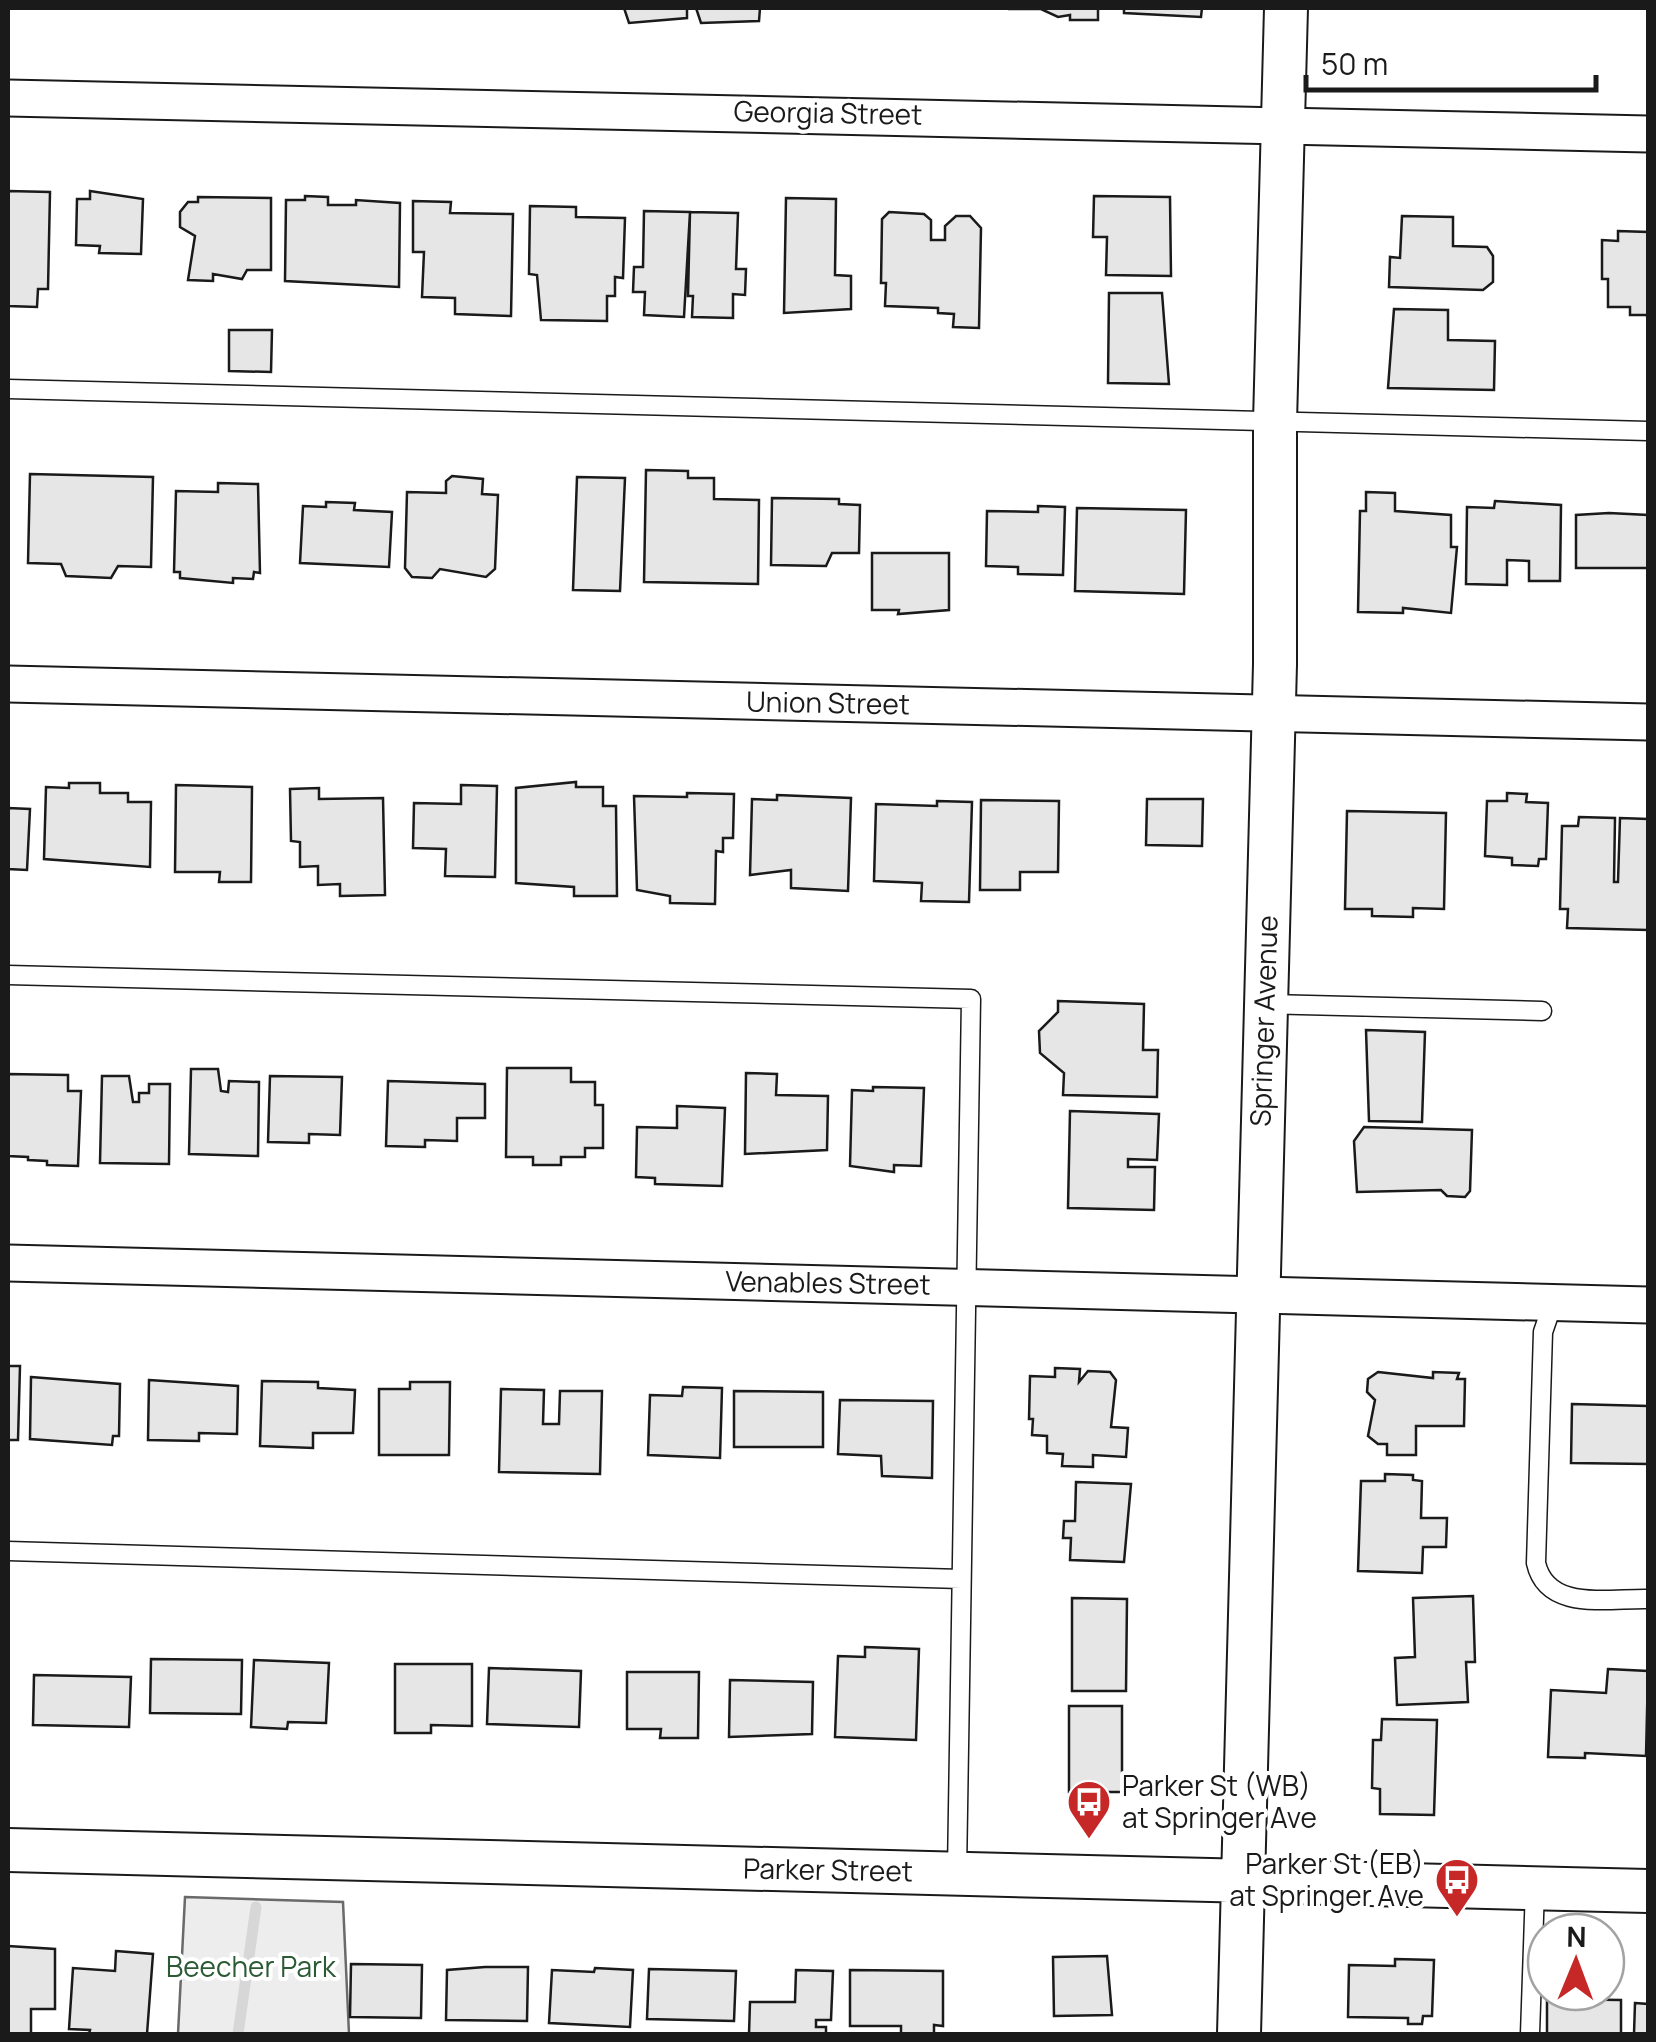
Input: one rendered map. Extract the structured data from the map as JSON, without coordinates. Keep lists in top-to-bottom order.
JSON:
{
  "streets": {
    "street": [
      "Georgia Street",
      "Union Street",
      "Springer Avenue",
      "Venables Street",
      "Parker Street"
    ]
  },
  "crossings": [
    ["Georgia Street", "Springer Avenue"],
    ["Union Street", "Springer Avenue"],
    ["Springer Avenue", "Venables Street"],
    ["Springer Avenue", "Parker Street"]
  ],
  "parks": ["Beecher Park"],
  "places": {
    "bus stop": ["Parker St (WB) at Springer Ave", "Parker St (EB) at Springer Ave"]
  },
  "scale_bar": "50 m",
  "north": "top"
}
